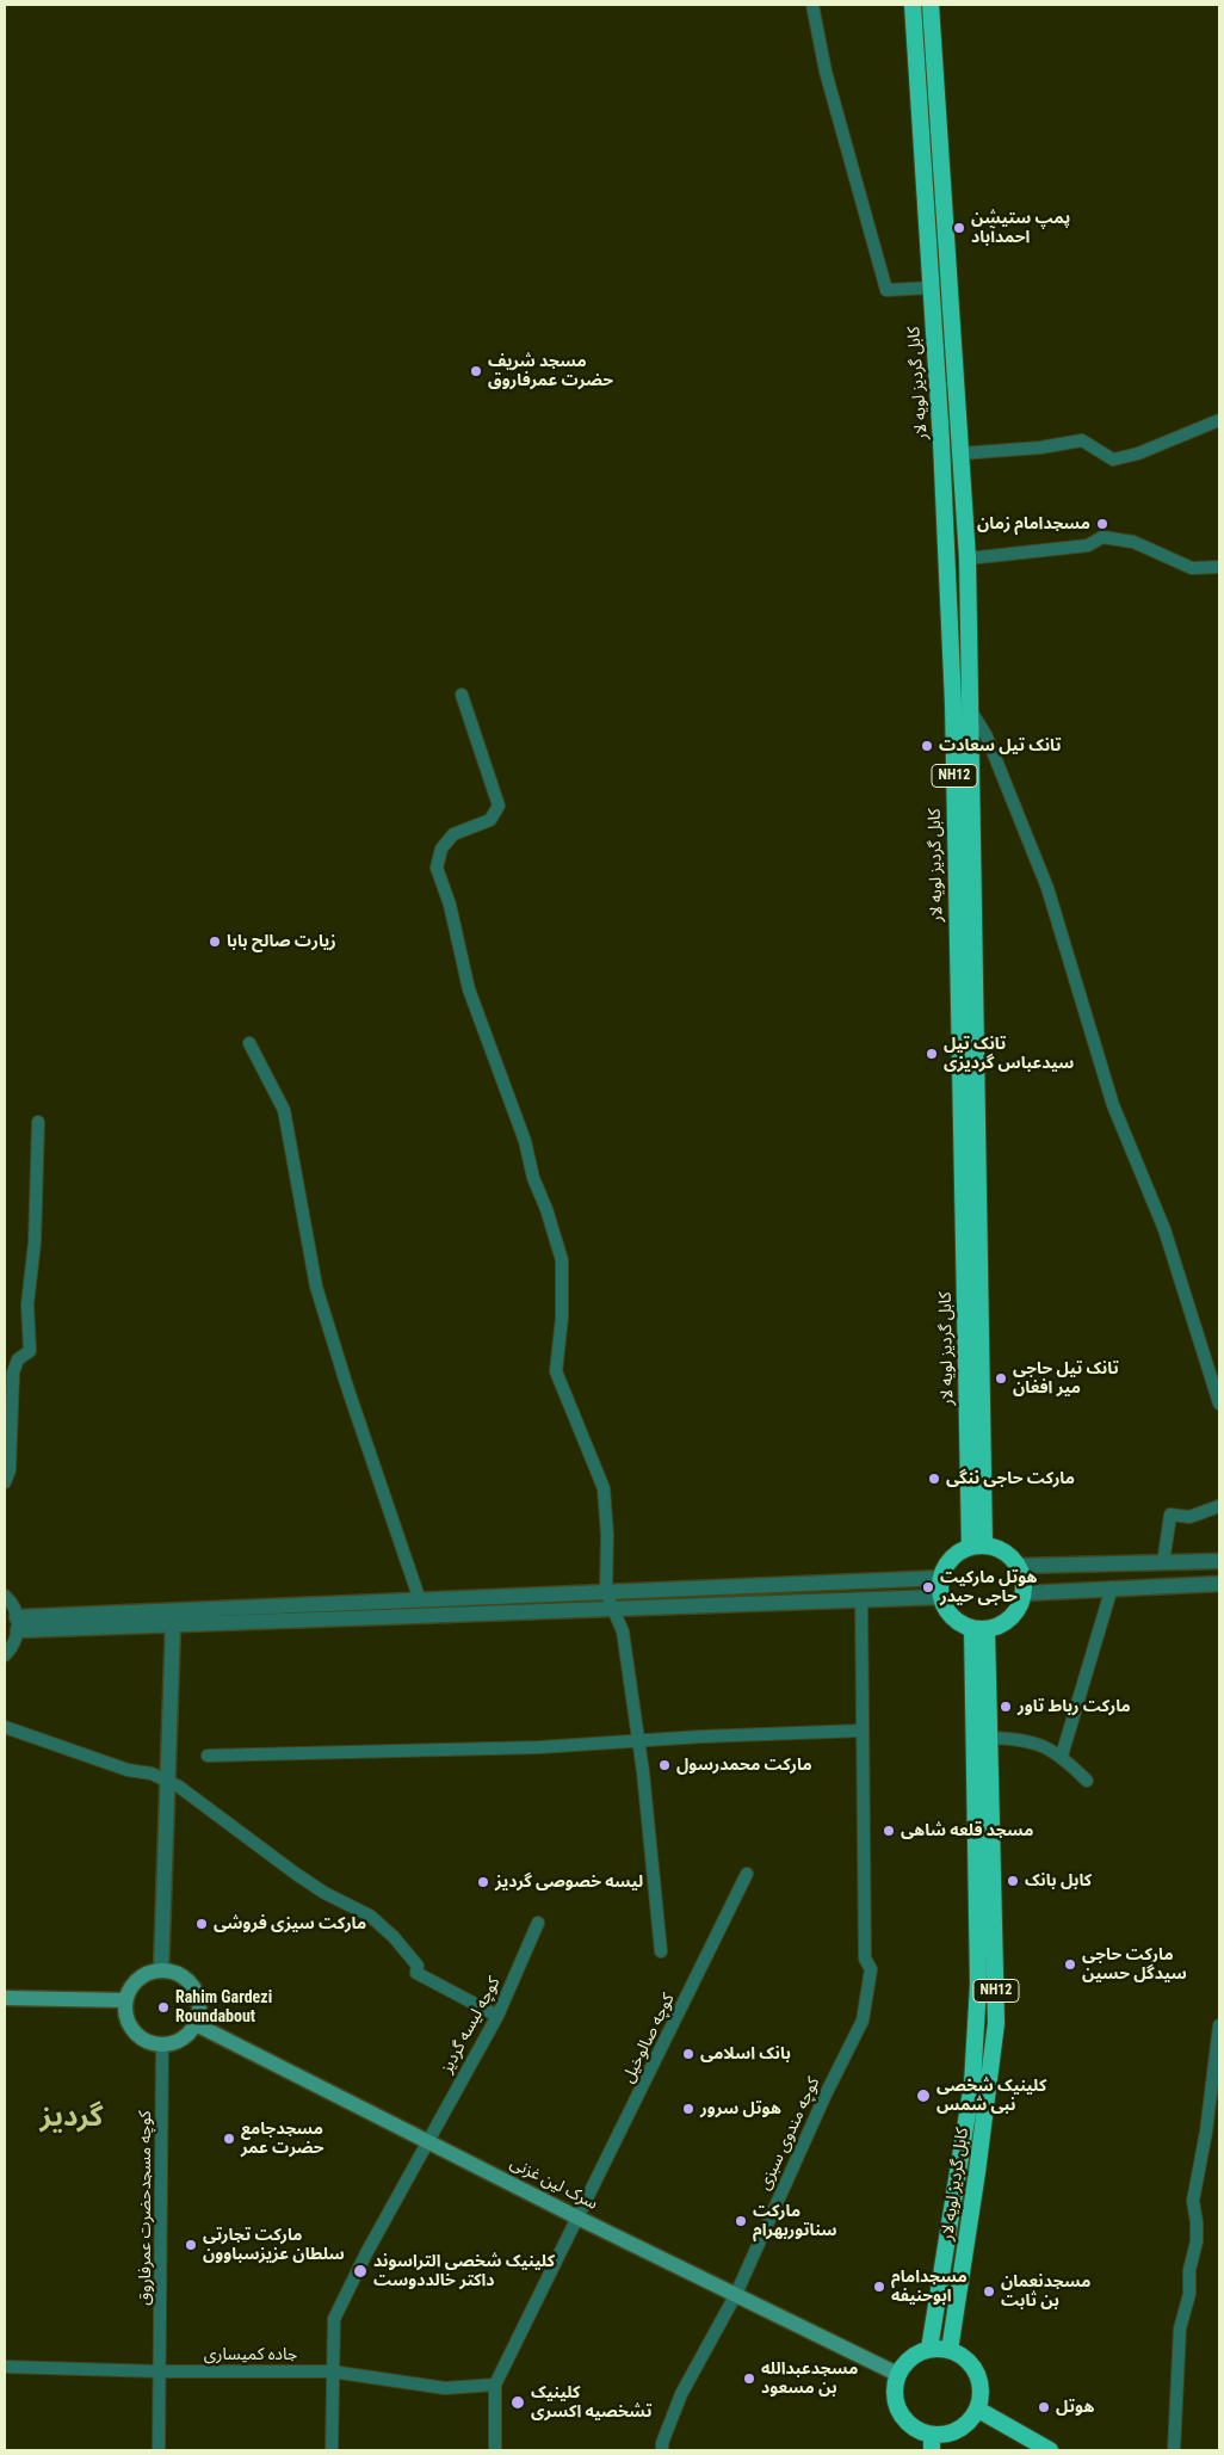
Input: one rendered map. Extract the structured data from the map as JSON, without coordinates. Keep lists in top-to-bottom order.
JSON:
{
  "streets": {
    "highway": ["کابل گردیز لویه لار", "NH12"],
    "main road": ["سرک لین غزنی"],
    "street": [
      "کوچه لیسه گردیز",
      "کوچه صالوخیل",
      "کوچه مندوی سبزی",
      "کوچه مسجدحضرت عمرفاروق",
      "جاده کمیساری"
    ]
  },
  "crossings": [
    ["کابل گردیز لویه لار", "سرک لین غزنی"],
    ["کوچه لیسه گردیز", "سرک لین غزنی"],
    ["کوچه لیسه گردیز", "جاده کمیساری"],
    ["کوچه صالوخیل", "سرک لین غزنی"],
    ["کوچه صالوخیل", "جاده کمیساری"],
    ["کوچه مندوی سبزی", "سرک لین غزنی"],
    ["سرک لین غزنی", "کوچه مسجدحضرت عمرفاروق"],
    ["کوچه مسجدحضرت عمرفاروق", "جاده کمیساری"]
  ],
  "districts": ["گردیز"],
  "places": [
    "پمپ ستیشن احمدآباد",
    "مسجد شریف حضرت عمرفاروق",
    "مسجدامام زمان",
    "تانک تیل سعادت",
    "زیارت صالح بابا",
    "تانک تیل سیدعباس گردیزی",
    "تانک تیل حاجی میر افغان",
    "مارکت حاجی ننگی",
    "هوتل مارکیت حاجی حیدر",
    "مارکت رباط تاور",
    "مارکت محمدرسول",
    "مسجد قلعه شاهی",
    "کابل بانک",
    "لیسه خصوصی گردیز",
    "مارکت سیزی فروشی",
    "مارکت حاجی سیدگل حسین",
    "Rahim Gardezi Roundabout",
    "بانک اسلامی",
    "کلینیک شخصی نبی شمس",
    "هوتل سرور",
    "مسجدجامع حضرت عمر",
    "مارکت سناتوربهرام",
    "مارکت تجارتی سلطان عزیزسباوون",
    "کلینیک شخصی التراسوند داکتر خالددوست",
    "مسجدامام ابوحنیفه",
    "مسجدنعمان بن ثابت",
    "مسجدعبدالله بن مسعود",
    "کلینیک تشخصیه اکسری",
    "هوتل"
  ]
}
